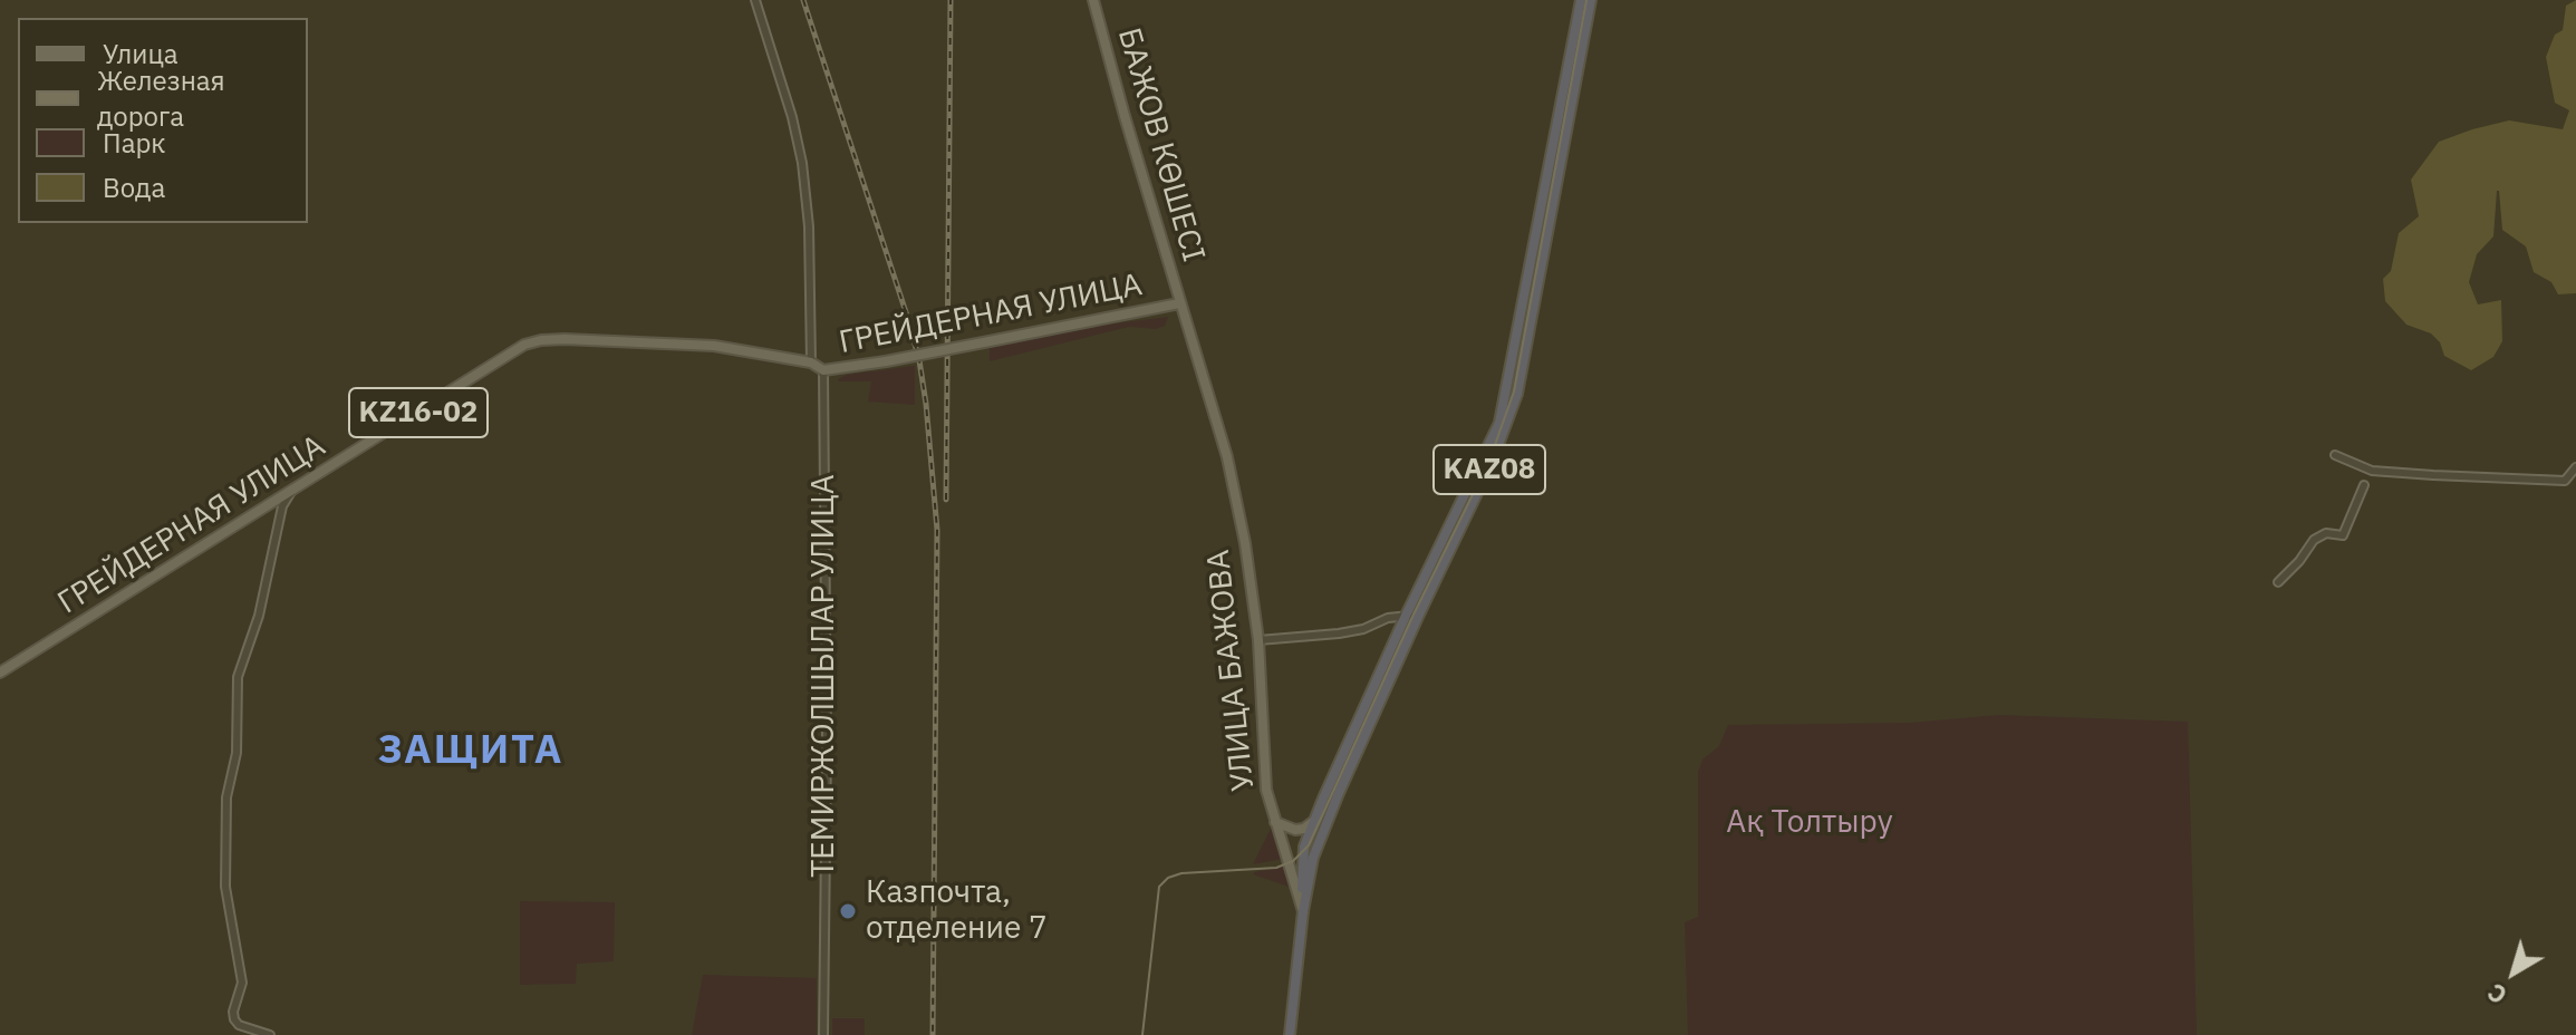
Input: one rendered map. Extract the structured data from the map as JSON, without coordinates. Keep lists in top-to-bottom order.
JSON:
{
  "streets": {
    "highway": ["KAZ08", "УЛИЦА БАЖОВА"],
    "main road": ["БАЖОВ КӨШЕСІ", "ГРЕЙДЕРНАЯ УЛИЦА", "KZ16-02"],
    "street": ["ТЕМИРЖОЛШЫЛАР УЛИЦА"]
  },
  "crossings": [
    ["БАЖОВ КӨШЕСІ", "ГРЕЙДЕРНАЯ УЛИЦА"],
    ["БАЖОВ КӨШЕСІ", "УЛИЦА БАЖОВА"],
    ["ГРЕЙДЕРНАЯ УЛИЦА", "УЛИЦА БАЖОВА"],
    ["ГРЕЙДЕРНАЯ УЛИЦА", "ТЕМИРЖОЛШЫЛАР УЛИЦА"],
    ["KAZ08", "УЛИЦА БАЖОВА"]
  ],
  "districts": ["ЗАЩИТА"],
  "parks": ["Ақ Толтыру"],
  "places": ["Казпочта, отделение 7"],
  "legend": [
    "Улица",
    "Железная дорога",
    "Парк",
    "Вода"
  ],
  "north": "bottom left"
}
